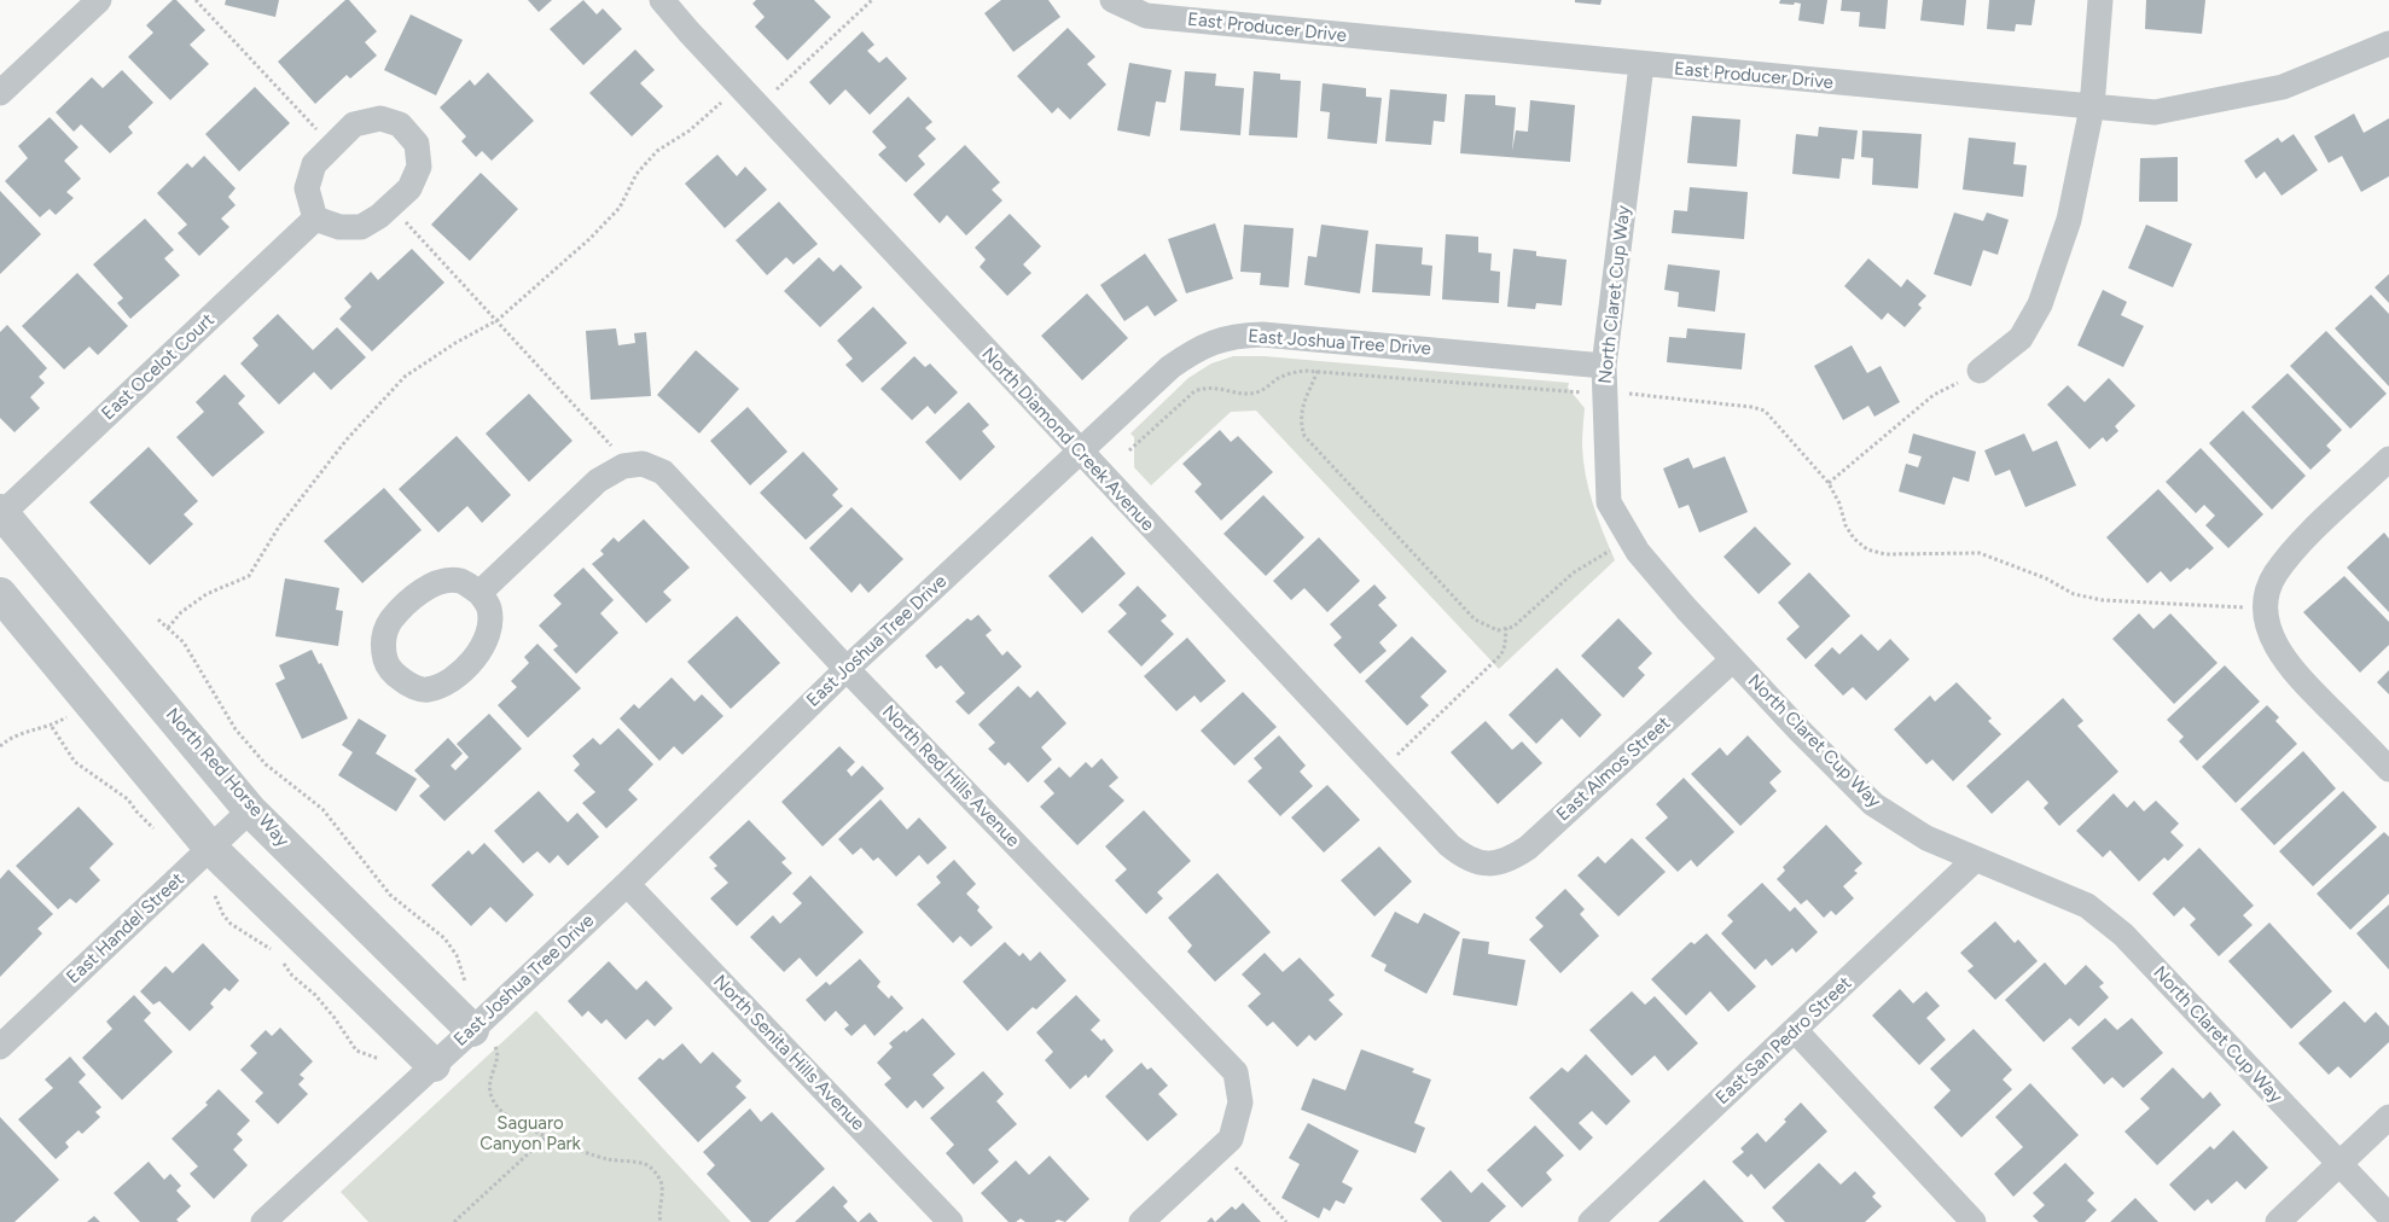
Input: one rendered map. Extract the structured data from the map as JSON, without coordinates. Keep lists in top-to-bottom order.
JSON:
{
  "streets": {
    "street": [
      "East Producer Drive",
      "North Claret Cup Way",
      "East Joshua Tree Drive",
      "East Ocelot Court",
      "North Diamond Creek Avenue",
      "East Almos Street",
      "North Red Hills Avenue",
      "North Red Horse Way",
      "East Handel Street",
      "East San Pedro Street",
      "North Senita Hills Avenue"
    ]
  },
  "crossings": [
    ["East Producer Drive", "North Claret Cup Way"],
    ["North Claret Cup Way", "East Joshua Tree Drive"],
    ["North Claret Cup Way", "East Almos Street"],
    ["North Claret Cup Way", "East San Pedro Street"],
    ["East Joshua Tree Drive", "North Diamond Creek Avenue"],
    ["East Joshua Tree Drive", "North Red Hills Avenue"],
    ["East Joshua Tree Drive", "North Red Horse Way"],
    ["East Joshua Tree Drive", "North Senita Hills Avenue"],
    ["East Ocelot Court", "North Red Horse Way"],
    ["North Diamond Creek Avenue", "East Almos Street"],
    ["North Red Horse Way", "East Handel Street"]
  ],
  "parks": ["Saguaro Canyon Park"]
}
